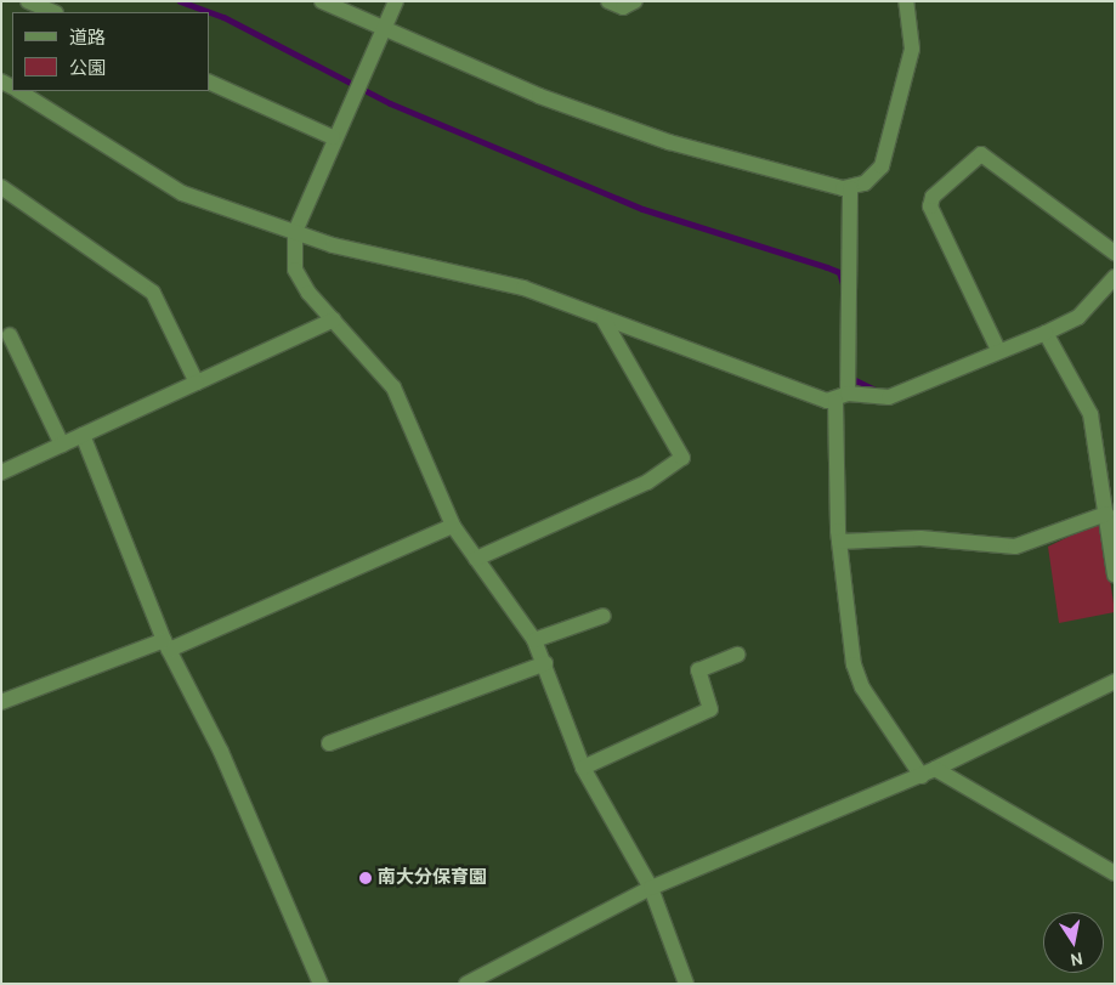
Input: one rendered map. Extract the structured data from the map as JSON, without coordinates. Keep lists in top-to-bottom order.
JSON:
{
  "places": ["南大分保育園"],
  "legend": ["道路", "公園"],
  "north": "bottom"
}
